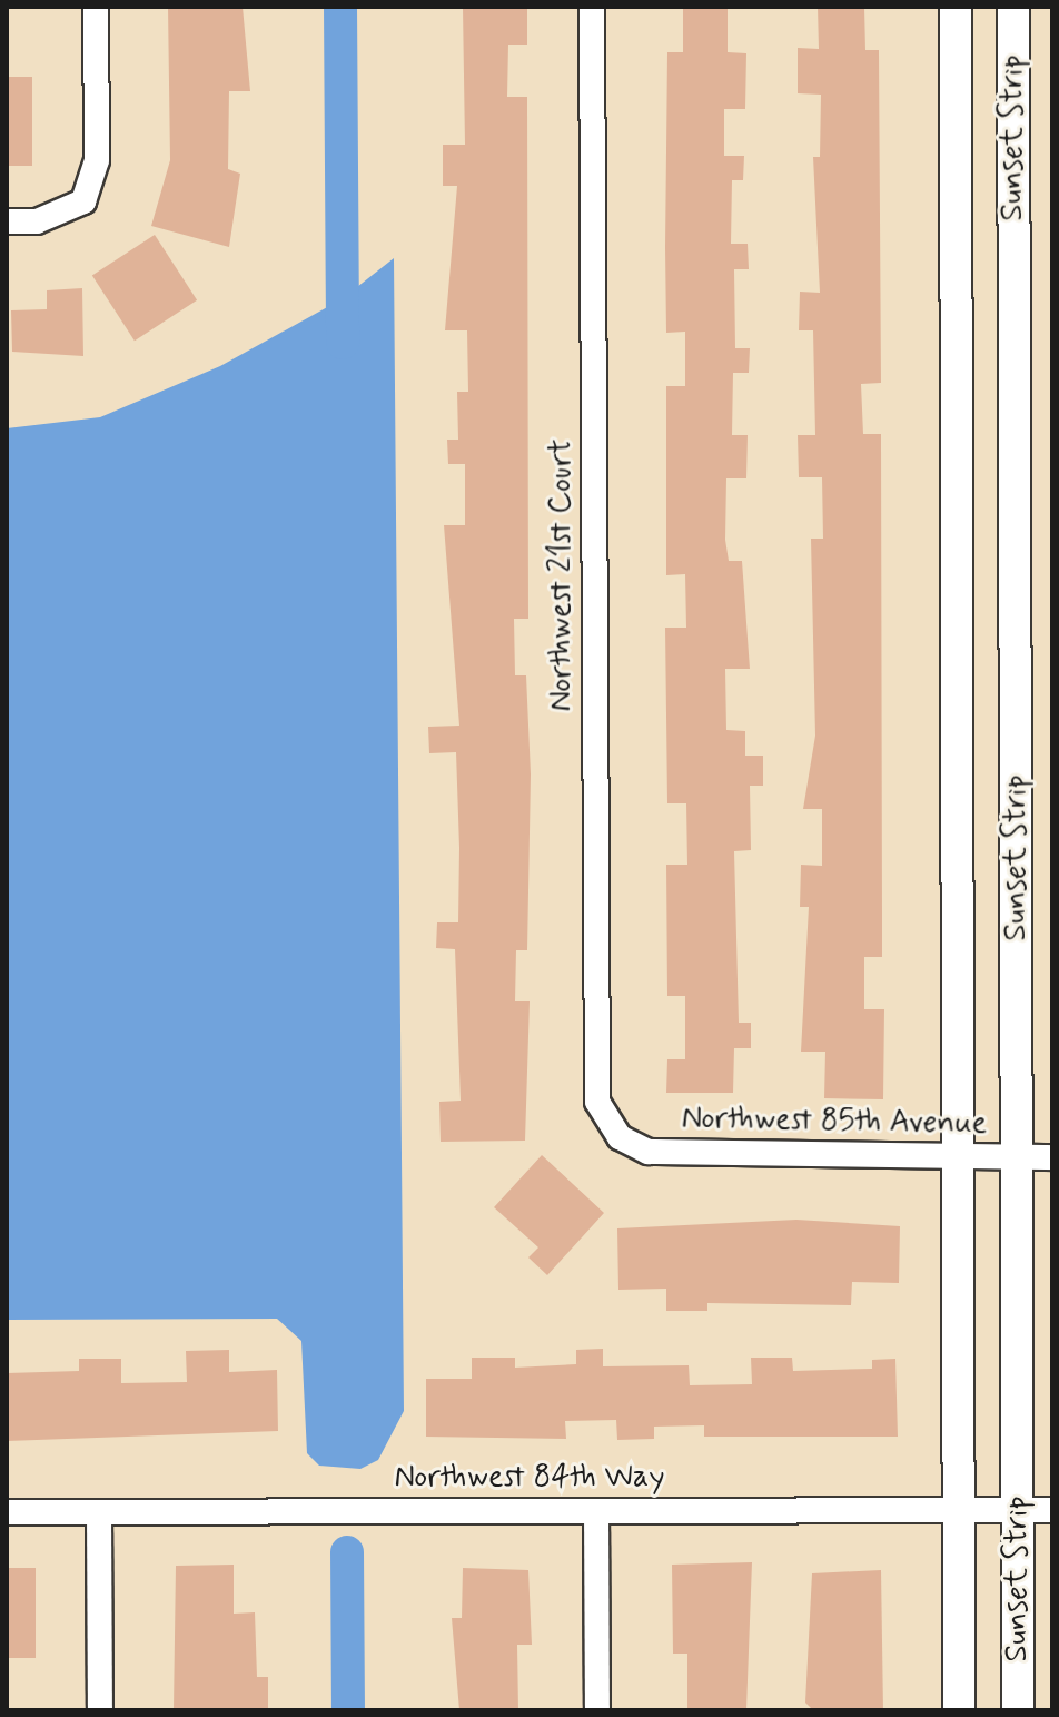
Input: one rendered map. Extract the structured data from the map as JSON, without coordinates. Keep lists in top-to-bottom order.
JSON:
{
  "streets": {
    "street": [
      "Sunset Strip",
      "Northwest 21st Court",
      "Northwest 85th Avenue",
      "Northwest 84th Way"
    ]
  },
  "crossings": [
    ["Sunset Strip", "Northwest 85th Avenue"],
    ["Sunset Strip", "Northwest 84th Way"],
    ["Northwest 21st Court", "Northwest 85th Avenue"]
  ]
}
